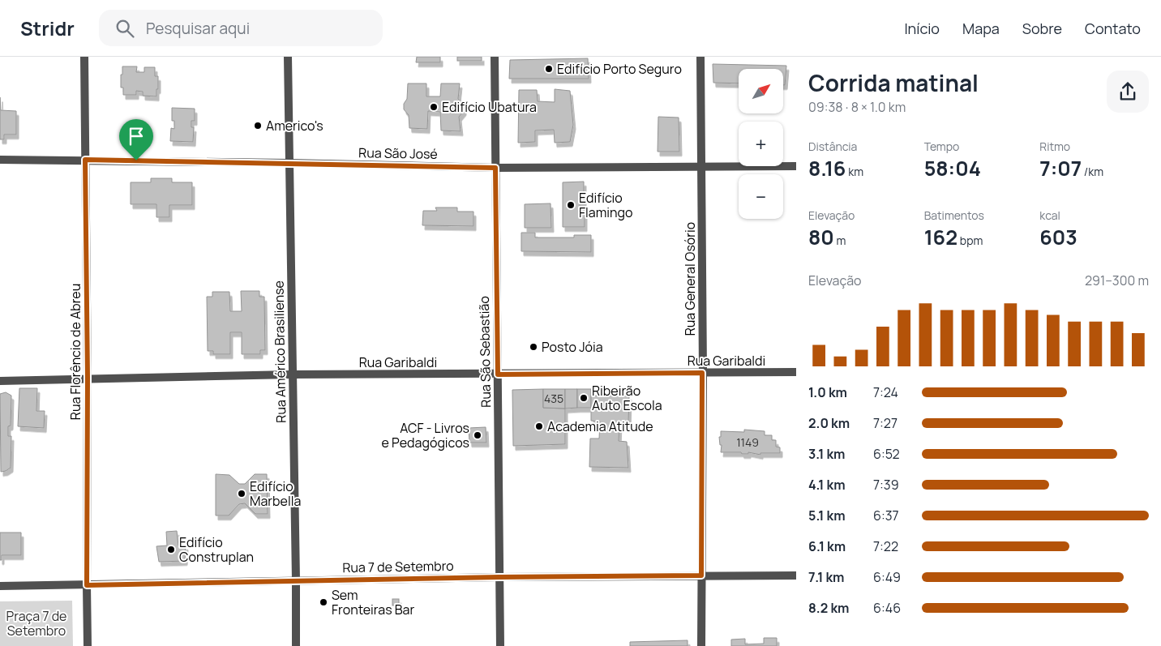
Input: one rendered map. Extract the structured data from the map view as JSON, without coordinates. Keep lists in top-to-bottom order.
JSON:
{
  "streets": {
    "street": [
      "Rua São José",
      "Rua General Osório",
      "Rua Florêncio de Abreu",
      "Rua Américo Brasiliense",
      "Rua São Sebastião",
      "Rua Garibaldi",
      "Rua 7 de Setembro"
    ]
  },
  "crossings": [
    ["Rua São José", "Rua General Osório"],
    ["Rua São José", "Rua Florêncio de Abreu"],
    ["Rua São José", "Rua Américo Brasiliense"],
    ["Rua São José", "Rua São Sebastião"],
    ["Rua General Osório", "Rua Garibaldi"],
    ["Rua General Osório", "Rua 7 de Setembro"],
    ["Rua Florêncio de Abreu", "Rua Garibaldi"],
    ["Rua Florêncio de Abreu", "Rua 7 de Setembro"],
    ["Rua Américo Brasiliense", "Rua Garibaldi"],
    ["Rua Américo Brasiliense", "Rua 7 de Setembro"],
    ["Rua São Sebastião", "Rua Garibaldi"],
    ["Rua São Sebastião", "Rua 7 de Setembro"]
  ],
  "parks": ["Praça 7 de Setembro"],
  "places": [
    "Edifício Porto Seguro",
    "Edifício Ubatura",
    "Americo's",
    "Edifício Flamingo",
    "Posto Jóia",
    "Ribeirão Auto Escola",
    "Academia Atitude",
    "ACF - Livros e Pedagógicos",
    "Edifício Marbella",
    "Edifício Construplan",
    "Sem Fronteiras Bar"
  ],
  "house_numbers": ["435", "1149"],
  "north": "top right",
  "page": {
    "header": "Stridr",
    "search": "Pesquisar aqui",
    "nav": [
      "Início",
      "Mapa",
      "Sobre",
      "Contato"
    ],
    "heading": ["Corrida matinal", "09:38 · 8 × 1.0 km"],
    "map_buttons": ["+", "−"],
    "stats": [
      ["Distância", "8.16 km"],
      ["Tempo", "58:04"],
      ["Ritmo", "7:07 /km"],
      ["Elevação", "80 m"],
      ["Batimentos", "162 bpm"],
      ["kcal", "603"]
    ],
    "chart": ["Elevação", "291–300 m"],
    "list": [
      {
        "name": "1.0 km",
        "note": "7:24"
      },
      {
        "name": "2.0 km",
        "note": "7:27"
      },
      {
        "name": "3.1 km",
        "note": "6:52"
      },
      {
        "name": "4.1 km",
        "note": "7:39"
      },
      {
        "name": "5.1 km",
        "note": "6:37"
      },
      {
        "name": "6.1 km",
        "note": "7:22"
      },
      {
        "name": "7.1 km",
        "note": "6:49"
      },
      {
        "name": "8.2 km",
        "note": "6:46"
      }
    ]
  }
}
